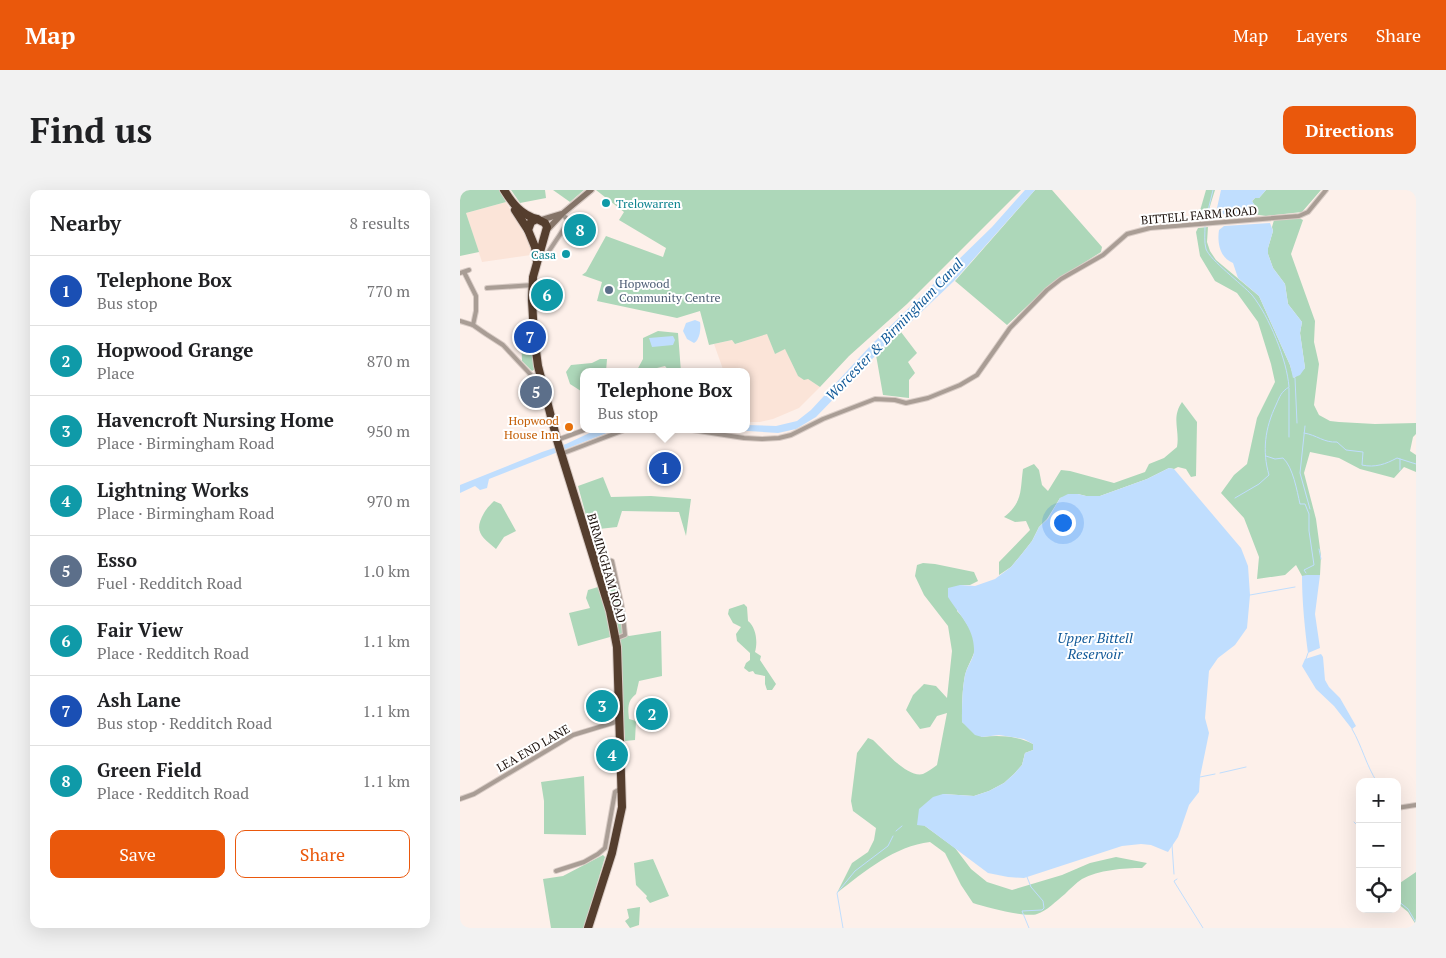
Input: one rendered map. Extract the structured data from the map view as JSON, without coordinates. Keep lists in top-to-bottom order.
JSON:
{
  "streets": {
    "highway": ["BIRMINGHAM ROAD"],
    "street": ["BITTELL FARM ROAD", "LEA END LANE"]
  },
  "crossings": [
    ["BIRMINGHAM ROAD", "LEA END LANE"]
  ],
  "water": ["Worcester & Birmingham Canal", "Upper Bittell Reservoir"],
  "places": [
    "Trelowarren",
    "Casa",
    "Hopwood Community Centre",
    "Hopwood House Inn"
  ],
  "page": {
    "header": "Map",
    "nav": ["Map", "Layers", "Share"],
    "buttons": [
      "Directions",
      ["Save", "Share"]
    ],
    "title": "Find us",
    "heading": ["Nearby", "8 results"],
    "pins": [
      "8",
      "6",
      "7",
      "5",
      "1",
      "3",
      "2",
      "4"
    ],
    "list": [
      {
        "mark": "1",
        "name": "Telephone Box",
        "note": "Bus stop",
        "value": "770 m"
      },
      {
        "mark": "2",
        "name": "Hopwood Grange",
        "note": "Place",
        "value": "870 m"
      },
      {
        "mark": "3",
        "name": "Havencroft Nursing Home",
        "note": "Place · Birmingham Road",
        "value": "950 m"
      },
      {
        "mark": "4",
        "name": "Lightning Works",
        "note": "Place · Birmingham Road",
        "value": "970 m"
      },
      {
        "mark": "5",
        "name": "Esso",
        "note": "Fuel · Redditch Road",
        "value": "1.0 km"
      },
      {
        "mark": "6",
        "name": "Fair View",
        "note": "Place · Redditch Road",
        "value": "1.1 km"
      },
      {
        "mark": "7",
        "name": "Ash Lane",
        "note": "Bus stop · Redditch Road",
        "value": "1.1 km"
      },
      {
        "mark": "8",
        "name": "Green Field",
        "note": "Place · Redditch Road",
        "value": "1.1 km"
      }
    ],
    "popup": ["Telephone Box", "Bus stop"],
    "map_buttons": ["+", "−"]
  }
}
